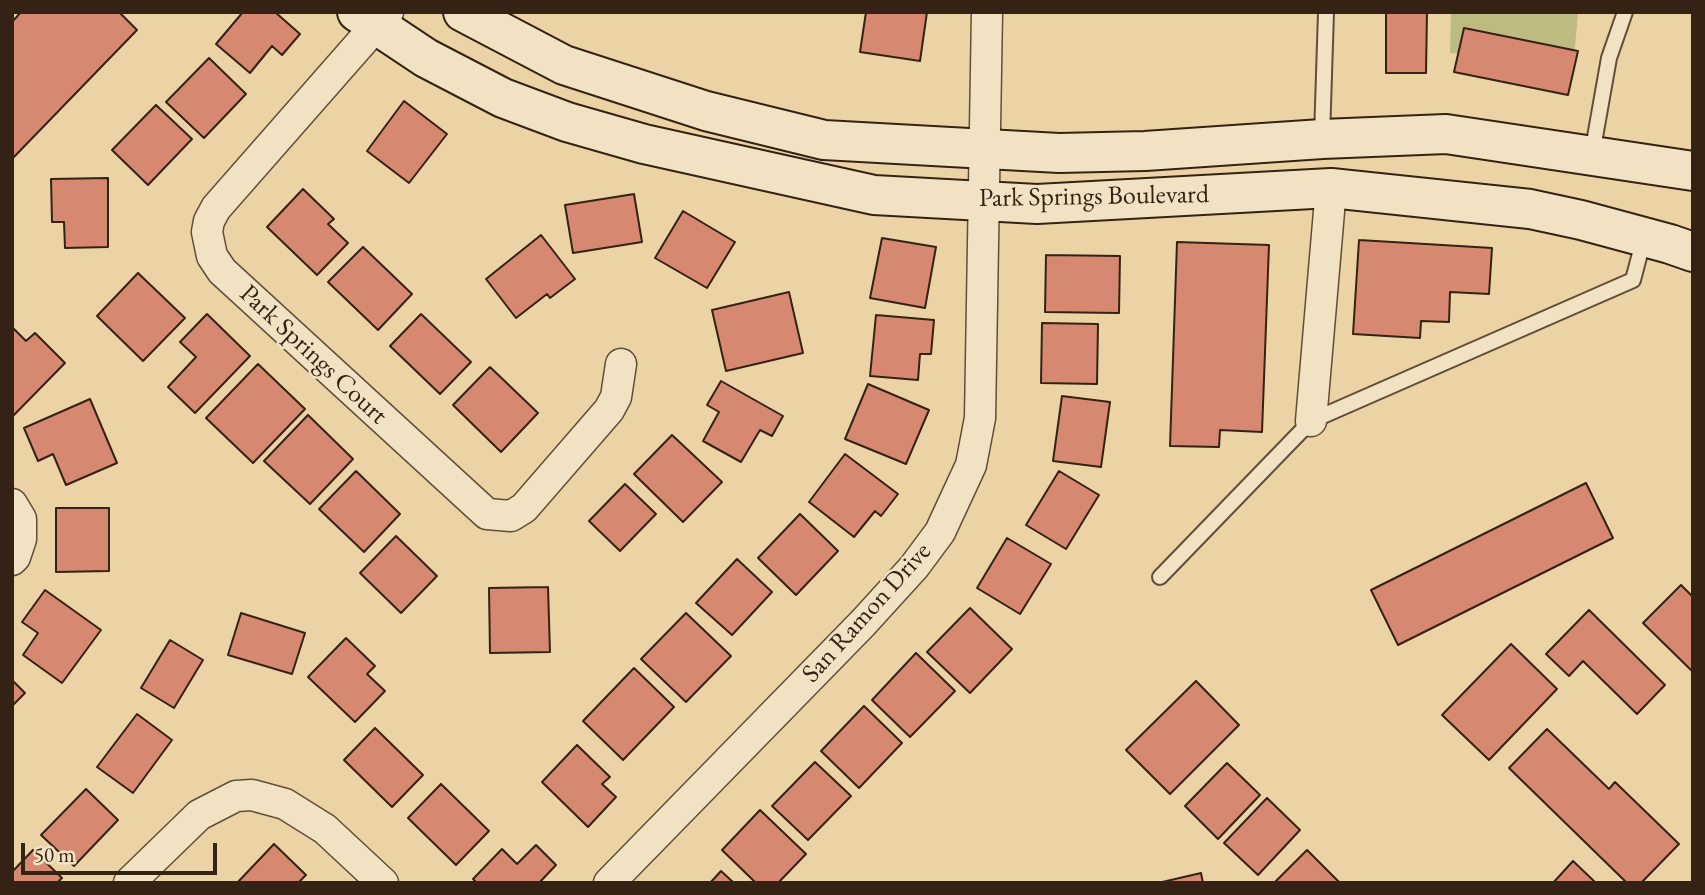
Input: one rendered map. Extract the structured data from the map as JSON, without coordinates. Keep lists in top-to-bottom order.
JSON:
{
  "streets": {
    "main road": ["Park Springs Boulevard"],
    "street": ["Park Springs Court", "San Ramon Drive"]
  },
  "crossings": [
    ["Park Springs Boulevard", "Park Springs Court"],
    ["Park Springs Boulevard", "San Ramon Drive"]
  ],
  "scale_bar": "50 m"
}
